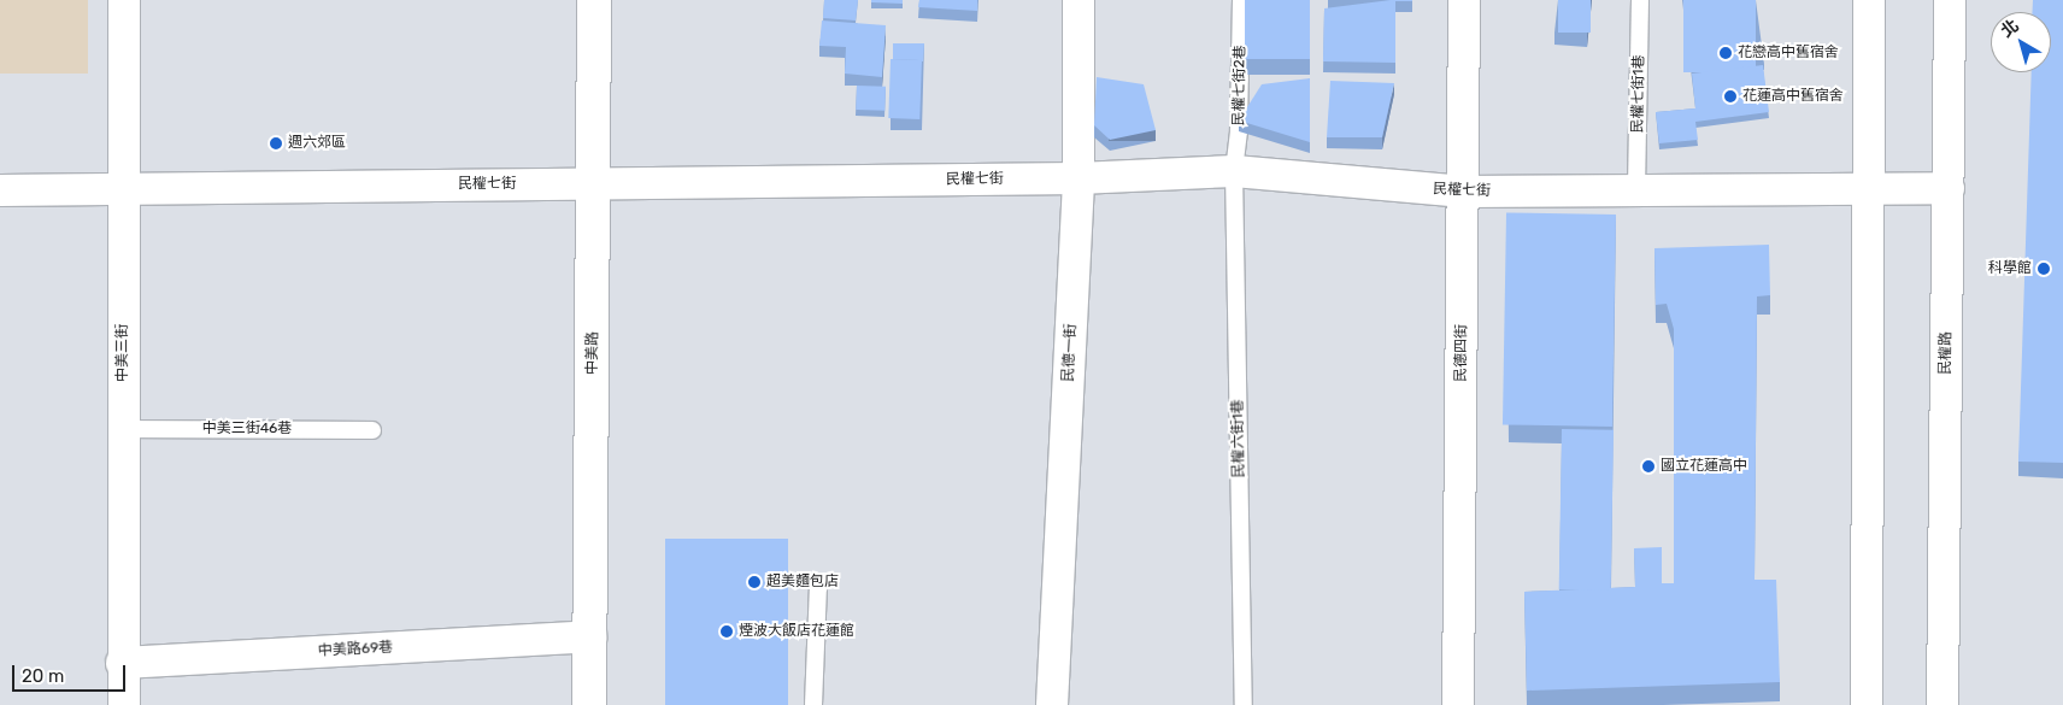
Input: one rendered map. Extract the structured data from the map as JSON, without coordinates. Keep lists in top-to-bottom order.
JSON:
{
  "streets": {
    "street": [
      "民權七街",
      "中美三街",
      "中美路",
      "民德一街",
      "民德四街",
      "民權路",
      "中美路69巷"
    ],
    "lane": [
      "民權七街2巷",
      "民權七街1巷",
      "中美三街46巷",
      "民權六街1巷"
    ]
  },
  "crossings": [
    ["民權七街2巷", "民權七街"],
    ["民權七街2巷", "民權六街1巷"],
    ["民權七街1巷", "民權七街"],
    ["民權七街", "中美三街"],
    ["民權七街", "中美路"],
    ["民權七街", "民德一街"],
    ["民權七街", "民德四街"],
    ["民權七街", "民權路"],
    ["民權七街", "民權六街1巷"],
    ["中美三街", "中美三街46巷"],
    ["中美三街", "中美路69巷"],
    ["中美路", "中美路69巷"]
  ],
  "places": [
    "花戀高中舊宿舍",
    "花蓮高中舊宿舍",
    "週六郊區",
    "科學館",
    "國立花蓮高中",
    "超美麵包店",
    "煙波大飯店花蓮館"
  ],
  "scale_bar": "20 m",
  "north": "top left"
}
